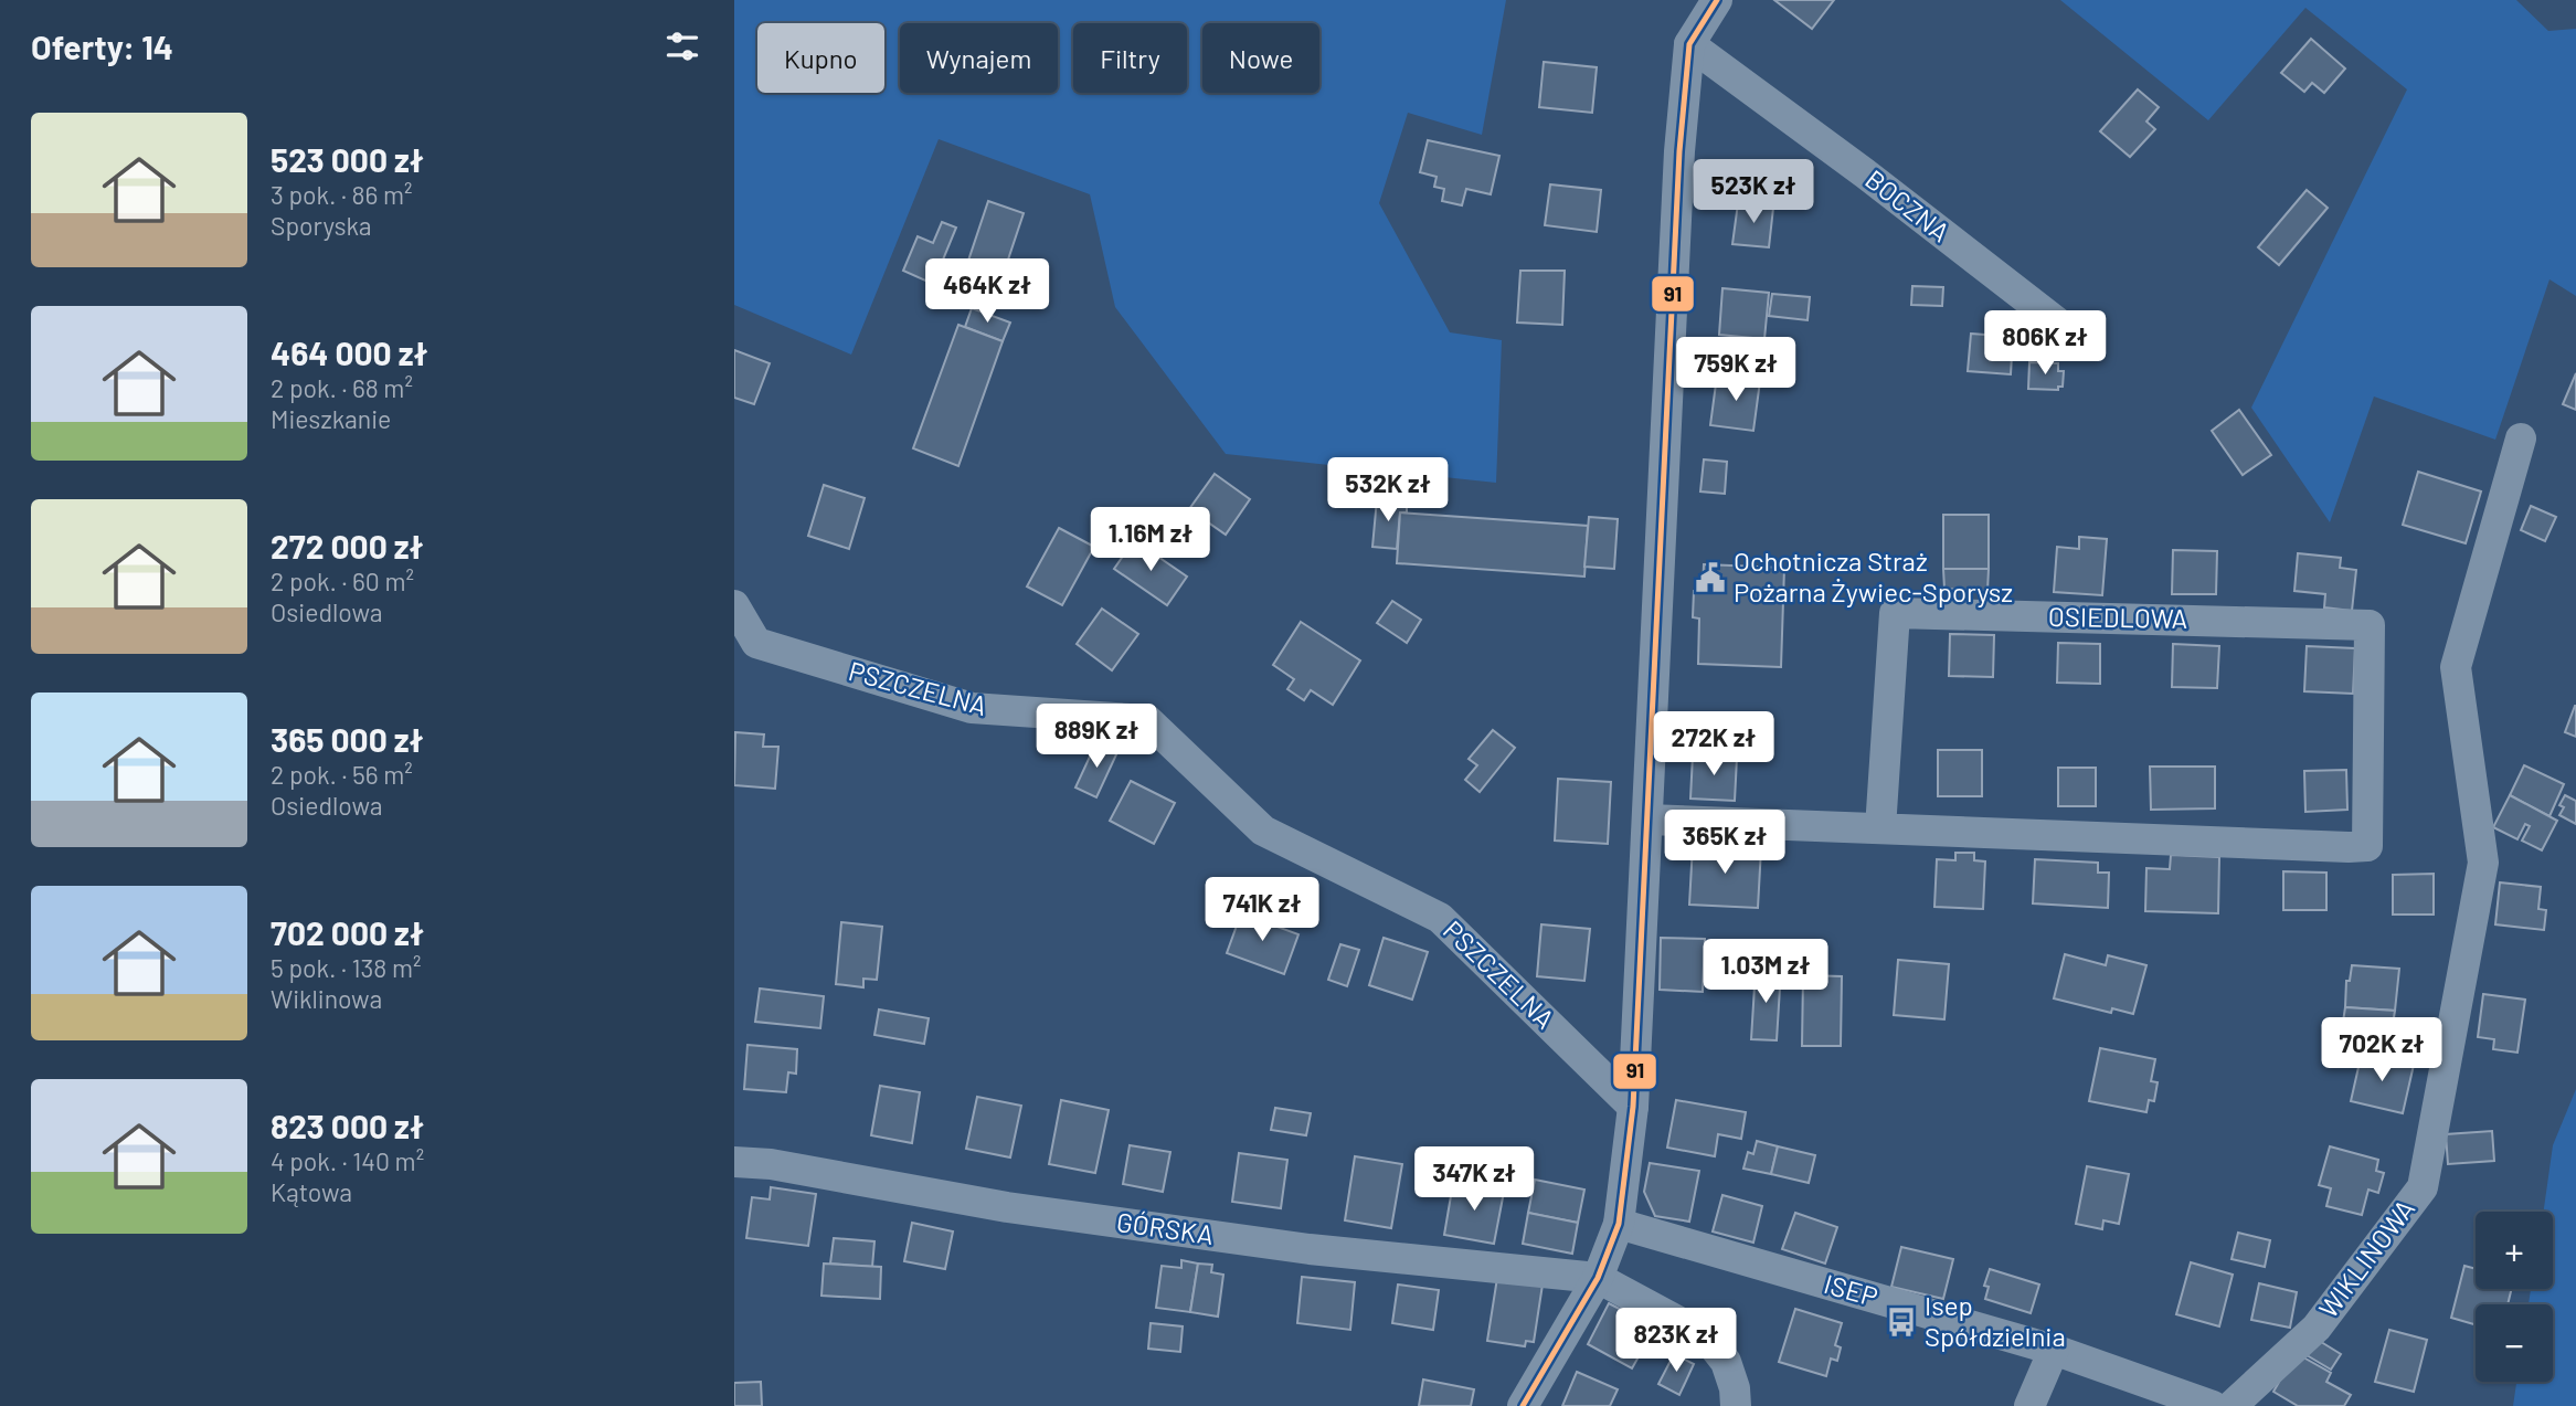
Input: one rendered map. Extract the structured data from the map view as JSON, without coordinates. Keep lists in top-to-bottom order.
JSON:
{
  "streets": {
    "street": [
      "BOCZNA",
      "OSIEDLOWA",
      "PSZCZELNA",
      "GÓRSKA",
      "WIKLINOWA",
      "ISEP"
    ]
  },
  "places": {
    "public building": ["Ochotnicza Straż Pożarna Żywiec-Sporysz"],
    "bus stop": ["Isep Spółdzielnia"]
  },
  "lines": ["transit line 91"],
  "page": {
    "heading": "Oferty: 14",
    "chip": [
      "Kupno",
      "Wynajem",
      "Filtry",
      "Nowe"
    ],
    "list": [
      {
        "name": "523 000 zł",
        "note": "3 pok. · 86 m² · Sporyska"
      },
      {
        "name": "464 000 zł",
        "note": "2 pok. · 68 m² · Mieszkanie"
      },
      {
        "name": "272 000 zł",
        "note": "2 pok. · 60 m² · Osiedlowa"
      },
      {
        "name": "365 000 zł",
        "note": "2 pok. · 56 m² · Osiedlowa"
      },
      {
        "name": "702 000 zł",
        "note": "5 pok. · 138 m² · Wiklinowa"
      },
      {
        "name": "823 000 zł",
        "note": "4 pok. · 140 m² · Kątowa"
      }
    ],
    "price": [
      "523K zł",
      "464K zł",
      "806K zł",
      "759K zł",
      "532K zł",
      "1.16M zł",
      "889K zł",
      "272K zł",
      "365K zł",
      "741K zł",
      "1.03M zł",
      "702K zł",
      "347K zł",
      "823K zł"
    ],
    "map_buttons": ["+", "−"]
  }
}
